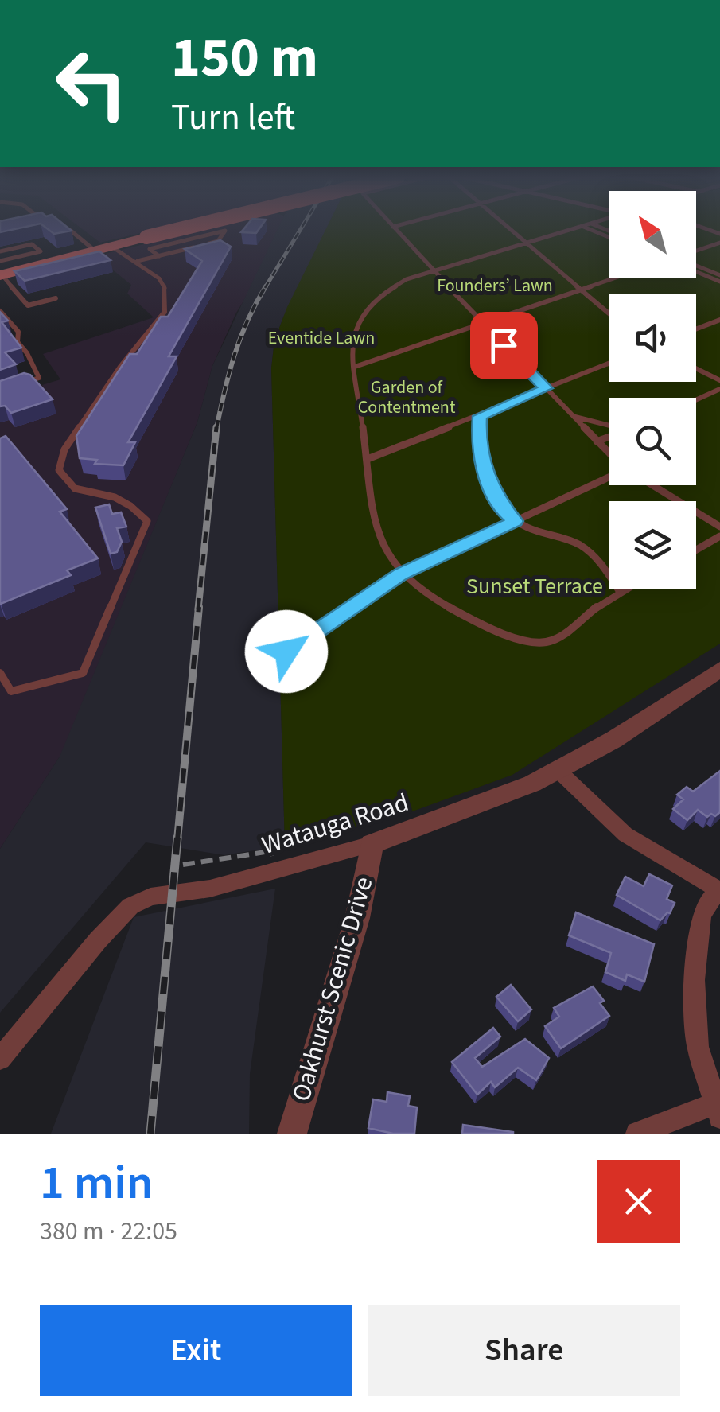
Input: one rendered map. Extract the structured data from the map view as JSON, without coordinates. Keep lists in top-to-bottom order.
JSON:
{
  "streets": {
    "street": ["Watauga Road", "Oakhurst Scenic Drive"]
  },
  "crossings": [
    ["Watauga Road", "Oakhurst Scenic Drive"]
  ],
  "parks": [
    "Founders’ Lawn",
    "Eventide Lawn",
    "Garden of Contentment",
    "Sunset Terrace"
  ],
  "north": "top left",
  "page": {
    "turn": ["150 m", "Turn left"],
    "heading": ["1 min", "380 m · 22:05"],
    "buttons": ["Exit", "Share"]
  }
}
